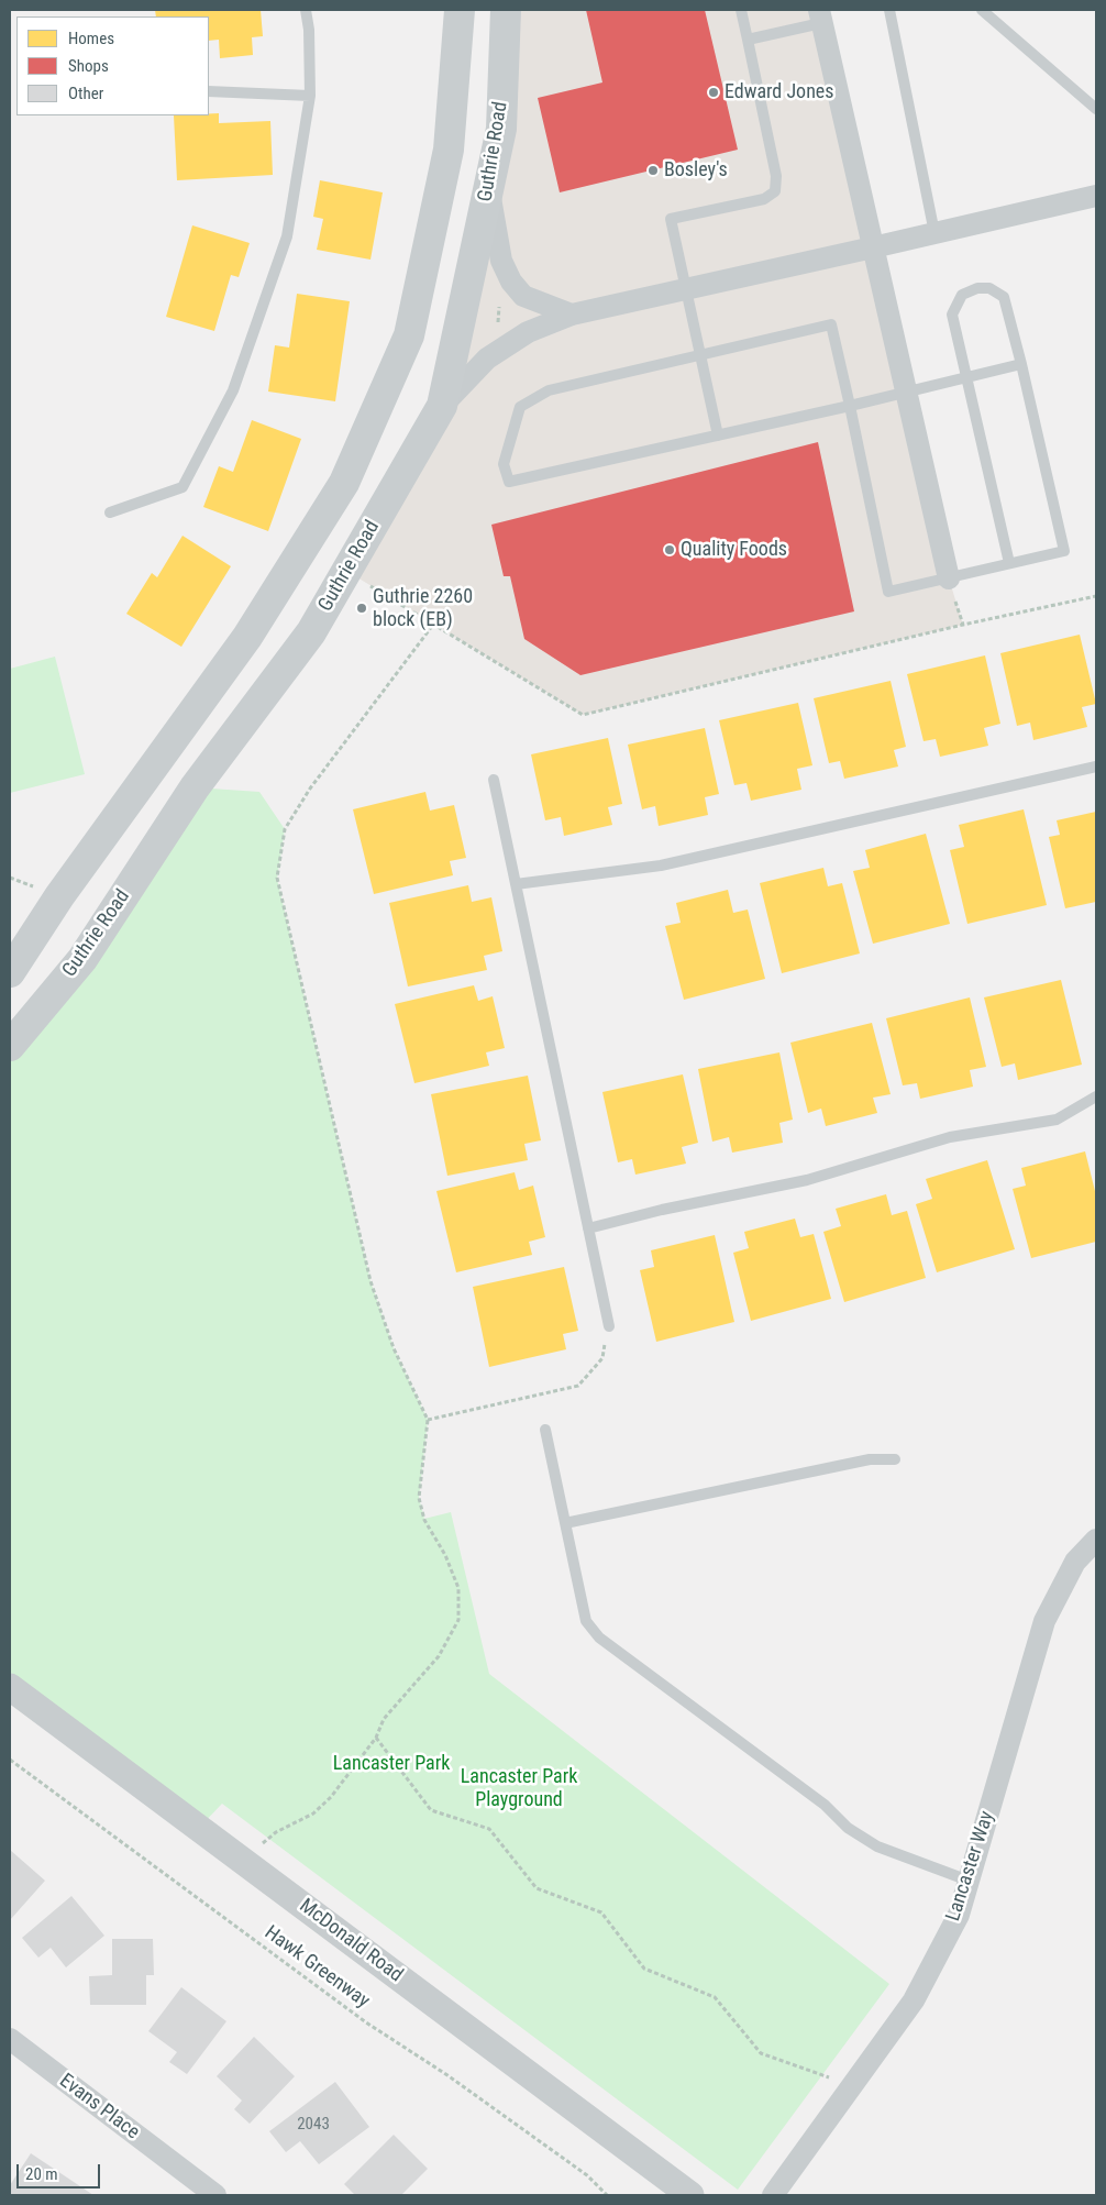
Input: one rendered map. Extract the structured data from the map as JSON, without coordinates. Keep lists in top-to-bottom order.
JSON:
{
  "streets": {
    "main road": ["Guthrie Road"],
    "street": ["Lancaster Way", "McDonald Road", "Evans Place"],
    "path": ["Hawk Greenway"]
  },
  "parks": ["Lancaster Park", "Lancaster Park Playground"],
  "places": [
    "Edward Jones",
    "Bosley's",
    "Quality Foods",
    "Guthrie 2260 block (EB)"
  ],
  "house_numbers": ["2043"],
  "legend": ["Homes", "Shops", "Other"],
  "scale_bar": "20 m"
}
